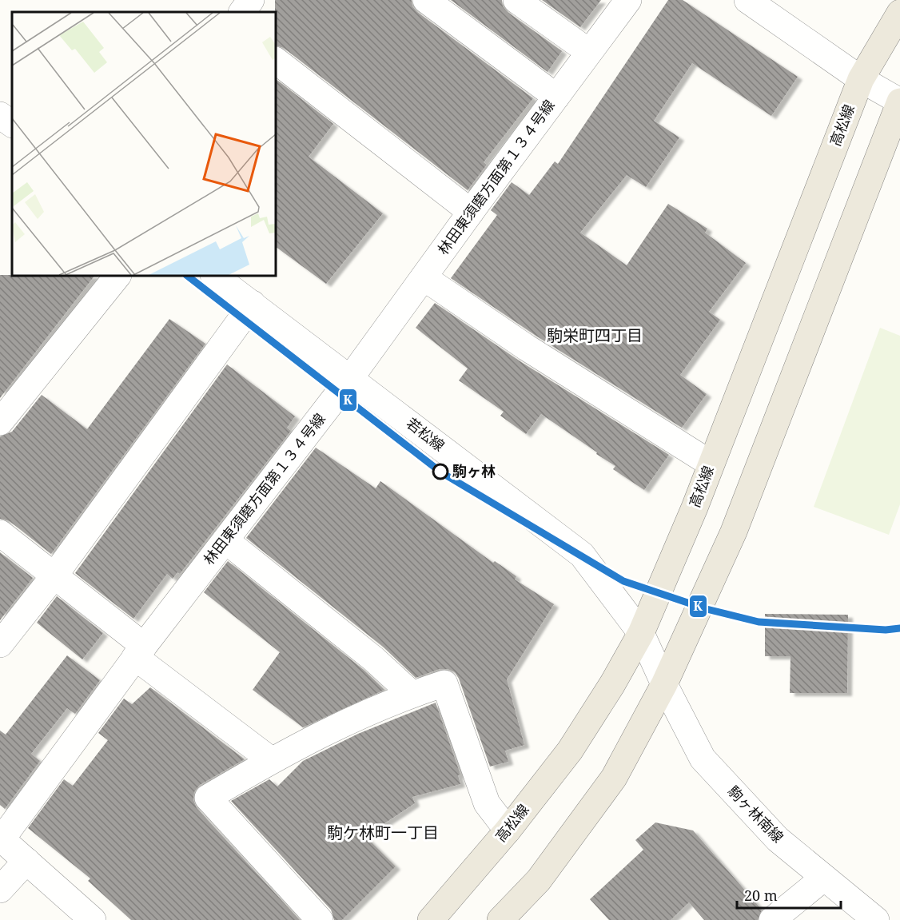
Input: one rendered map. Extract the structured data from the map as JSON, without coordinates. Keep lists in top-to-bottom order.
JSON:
{
  "streets": {
    "main road": ["高松線"],
    "street": ["林田東須磨方面第１３４号線", "若松線", "駒ヶ林南線"]
  },
  "crossings": [
    ["高松線", "若松線"],
    ["林田東須磨方面第１３４号線", "若松線"],
    ["若松線", "駒ヶ林南線"]
  ],
  "districts": ["駒栄町四丁目", "駒ケ林町一丁目"],
  "places": ["駒ヶ林"],
  "lines": ["transit line K"],
  "scale_bar": "20 m"
}
